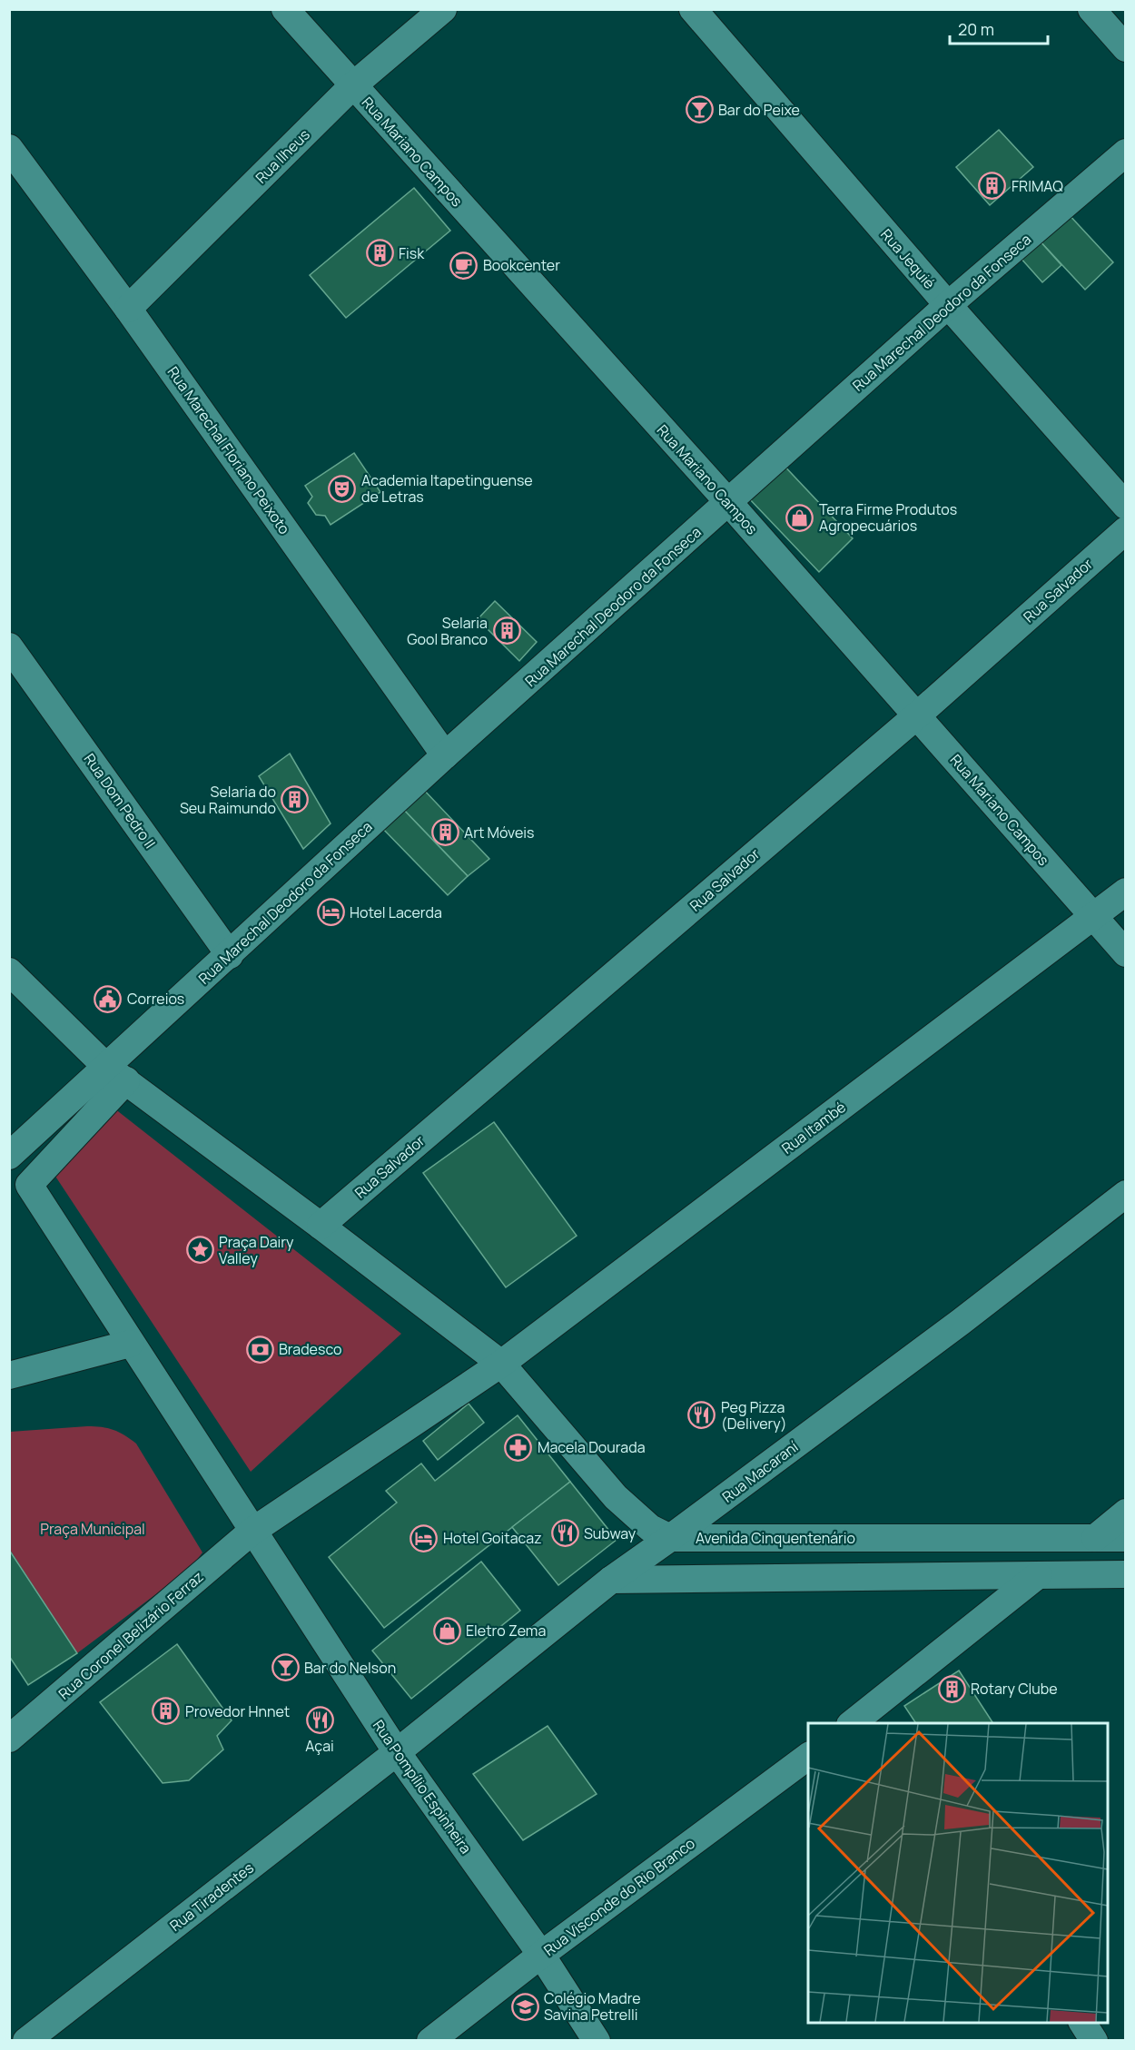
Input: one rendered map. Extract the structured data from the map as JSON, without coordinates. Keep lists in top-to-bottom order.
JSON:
{
  "streets": {
    "street": [
      "Rua Mariano Campos",
      "Rua Ilheus",
      "Rua Jequié",
      "Rua Marechal Deodoro da Fonseca",
      "Rua Marechal Floriano Peixoto",
      "Rua Salvador",
      "Rua Dom Pedro II",
      "Rua Itambé",
      "Rua Macaraní",
      "Avenida Cinquentenário",
      "Rua Coronel Belizário Ferraz",
      "Rua Pompílio Espinheira",
      "Rua Tiradentes",
      "Rua Visconde do Rio Branco"
    ]
  },
  "crossings": [
    ["Rua Mariano Campos", "Rua Ilheus"],
    ["Rua Mariano Campos", "Rua Marechal Deodoro da Fonseca"],
    ["Rua Mariano Campos", "Rua Salvador"],
    ["Rua Mariano Campos", "Rua Itambé"],
    ["Rua Ilheus", "Rua Marechal Floriano Peixoto"],
    ["Rua Jequié", "Rua Marechal Deodoro da Fonseca"],
    ["Rua Marechal Deodoro da Fonseca", "Rua Marechal Floriano Peixoto"],
    ["Rua Marechal Deodoro da Fonseca", "Rua Dom Pedro II"],
    ["Rua Itambé", "Avenida Cinquentenário"],
    ["Rua Macaraní", "Avenida Cinquentenário"],
    ["Rua Macaraní", "Rua Pompílio Espinheira"],
    ["Rua Macaraní", "Rua Tiradentes"],
    ["Rua Coronel Belizário Ferraz", "Rua Pompílio Espinheira"],
    ["Rua Pompílio Espinheira", "Rua Tiradentes"],
    ["Rua Pompílio Espinheira", "Rua Visconde do Rio Branco"]
  ],
  "parks": ["Praça Municipal"],
  "places": {
    "bar": ["Bar do Peixe", "Bar do Nelson"],
    "building": [
      "FRIMAQ",
      "Fisk",
      "Selaria Gool Branco",
      "Selaria do Seu Raimundo",
      "Art Móveis",
      "Rotary Clube",
      "Provedor Hnnet"
    ],
    "cafe": ["Bookcenter"],
    "theatre": ["Academia Itapetinguense de Letras"],
    "shop": ["Terra Firme Produtos Agropecuários", "Eletro Zema"],
    "hotel": ["Hotel Lacerda", "Hotel Goitacaz"],
    "public building": ["Correios"],
    "place": ["Praça Dairy Valley"],
    "bank": ["Bradesco"],
    "restaurant": ["Peg Pizza (Delivery)", "Subway", "Açai"],
    "pharmacy": ["Macela Dourada"],
    "school or university": ["Colégio Madre Savina Petrelli"]
  },
  "scale_bar": "20 m"
}
